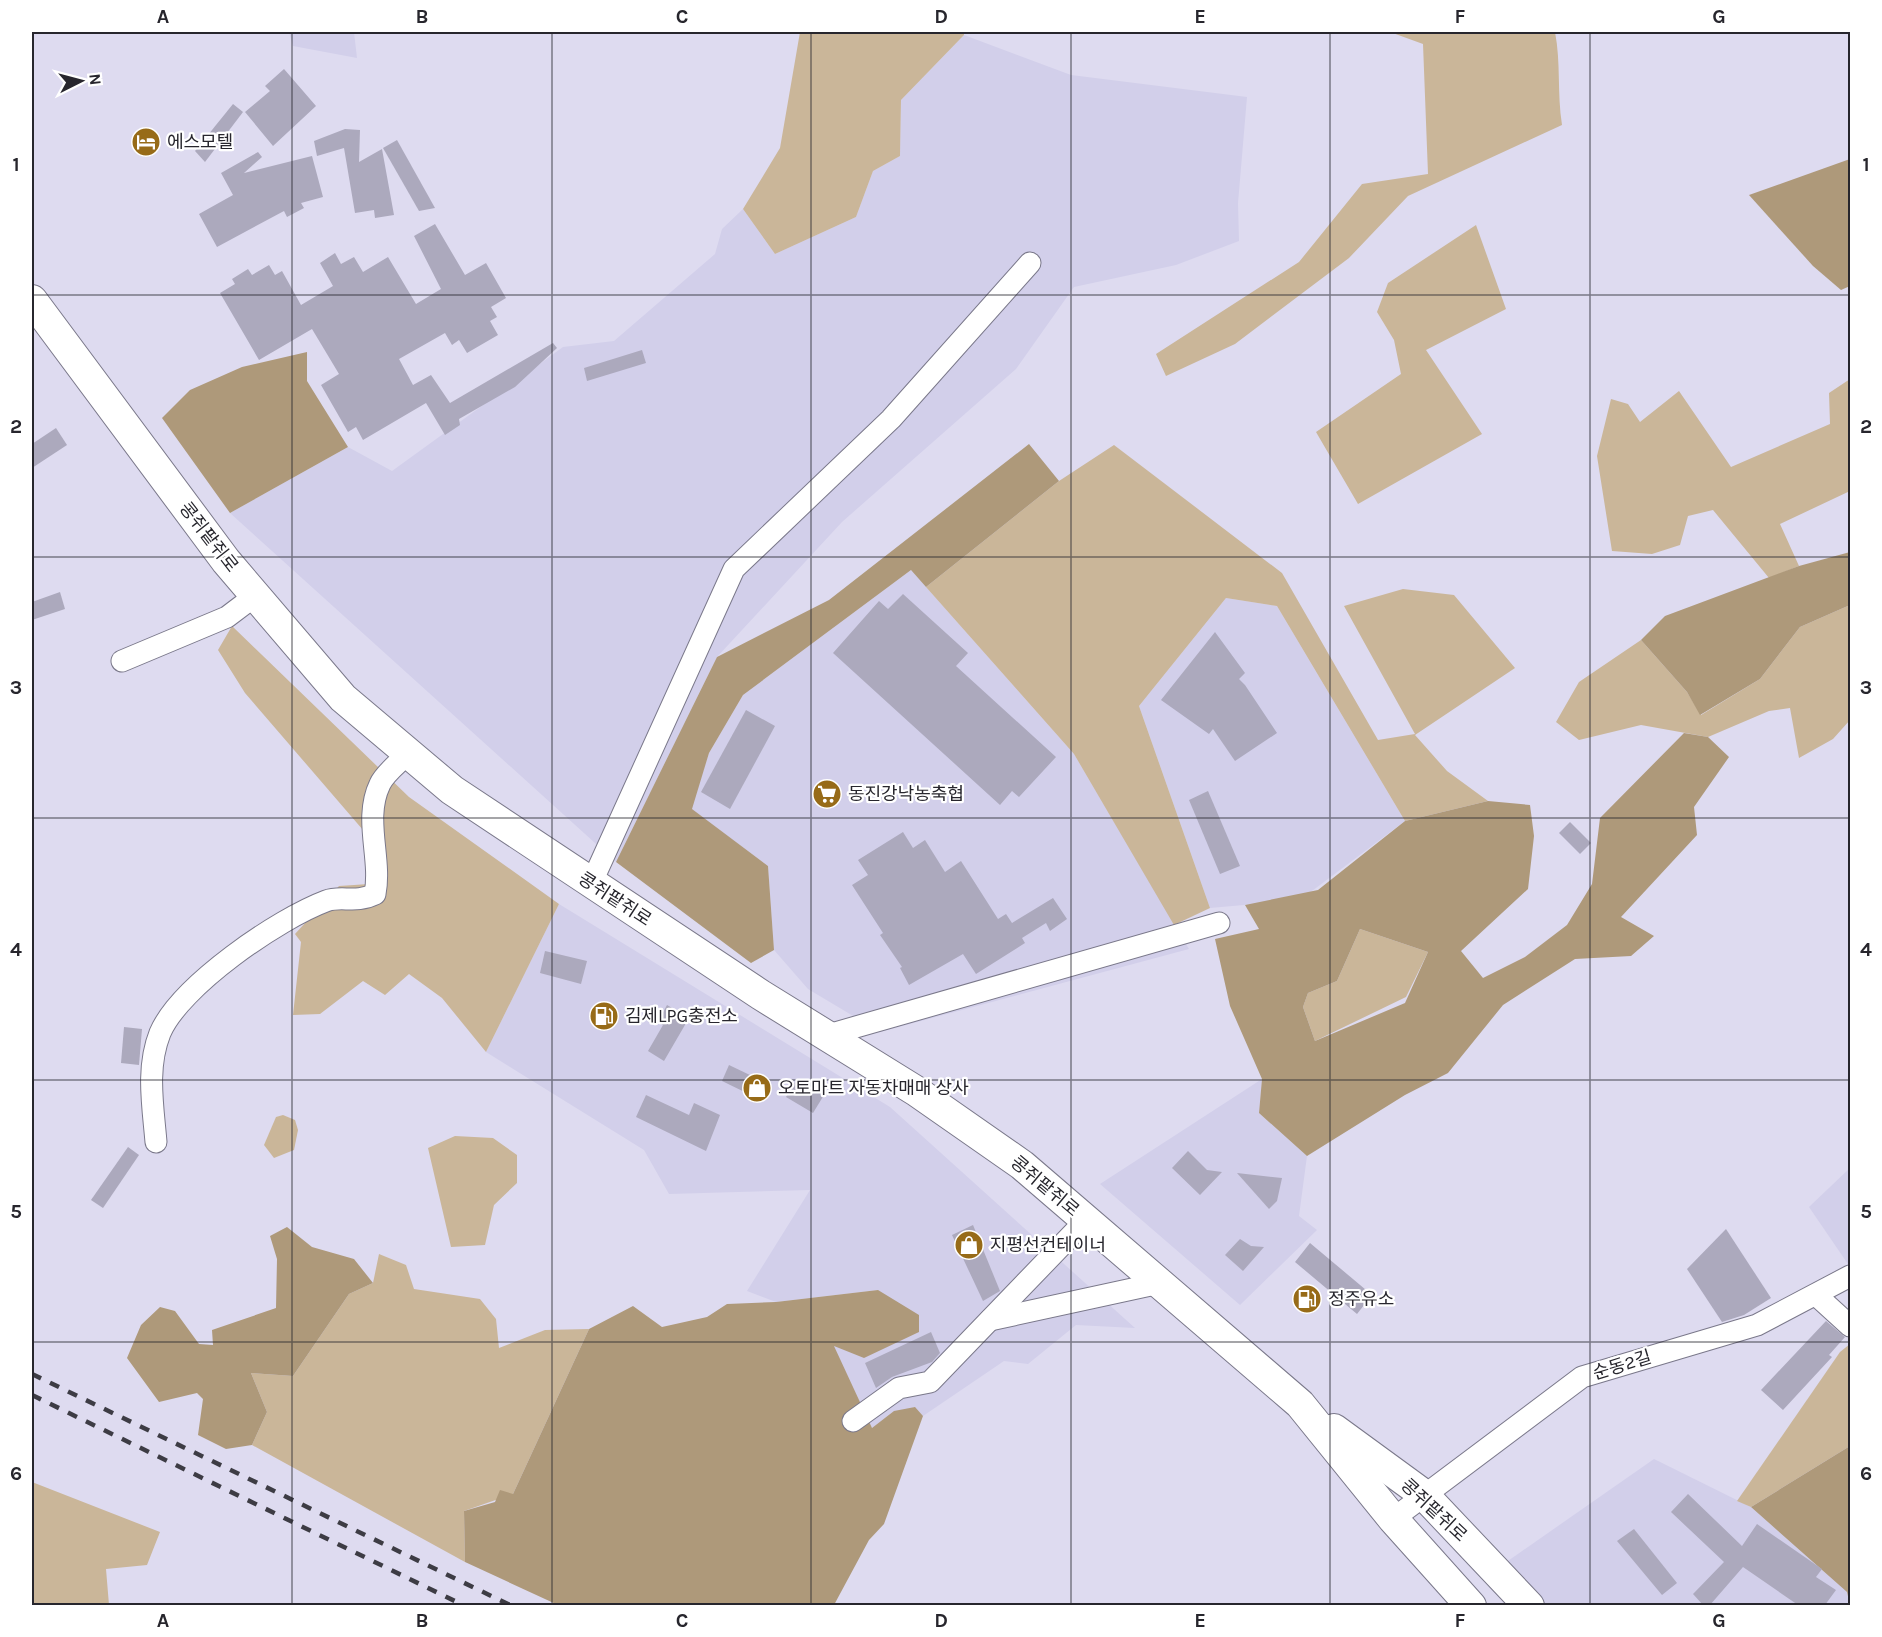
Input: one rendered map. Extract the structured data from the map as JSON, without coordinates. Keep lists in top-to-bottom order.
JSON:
{
  "streets": {
    "main road": ["콩쥐팥쥐로"],
    "street": ["순동2길"]
  },
  "crossings": [
    ["콩쥐팥쥐로", "순동2길"]
  ],
  "places": {
    "hotel": ["에스모텔"],
    "supermarket": ["동진강낙농축협"],
    "fuel station": ["김제LPG충전소", "정주유소"],
    "shop": ["오토마트 자동차매매 상사", "지평선컨테이너"]
  },
  "north": "right",
  "grid": {
    "columns": [
      "A",
      "B",
      "C",
      "D",
      "E",
      "F",
      "G"
    ],
    "rows": [
      "1",
      "2",
      "3",
      "4",
      "5",
      "6"
    ]
  }
}
